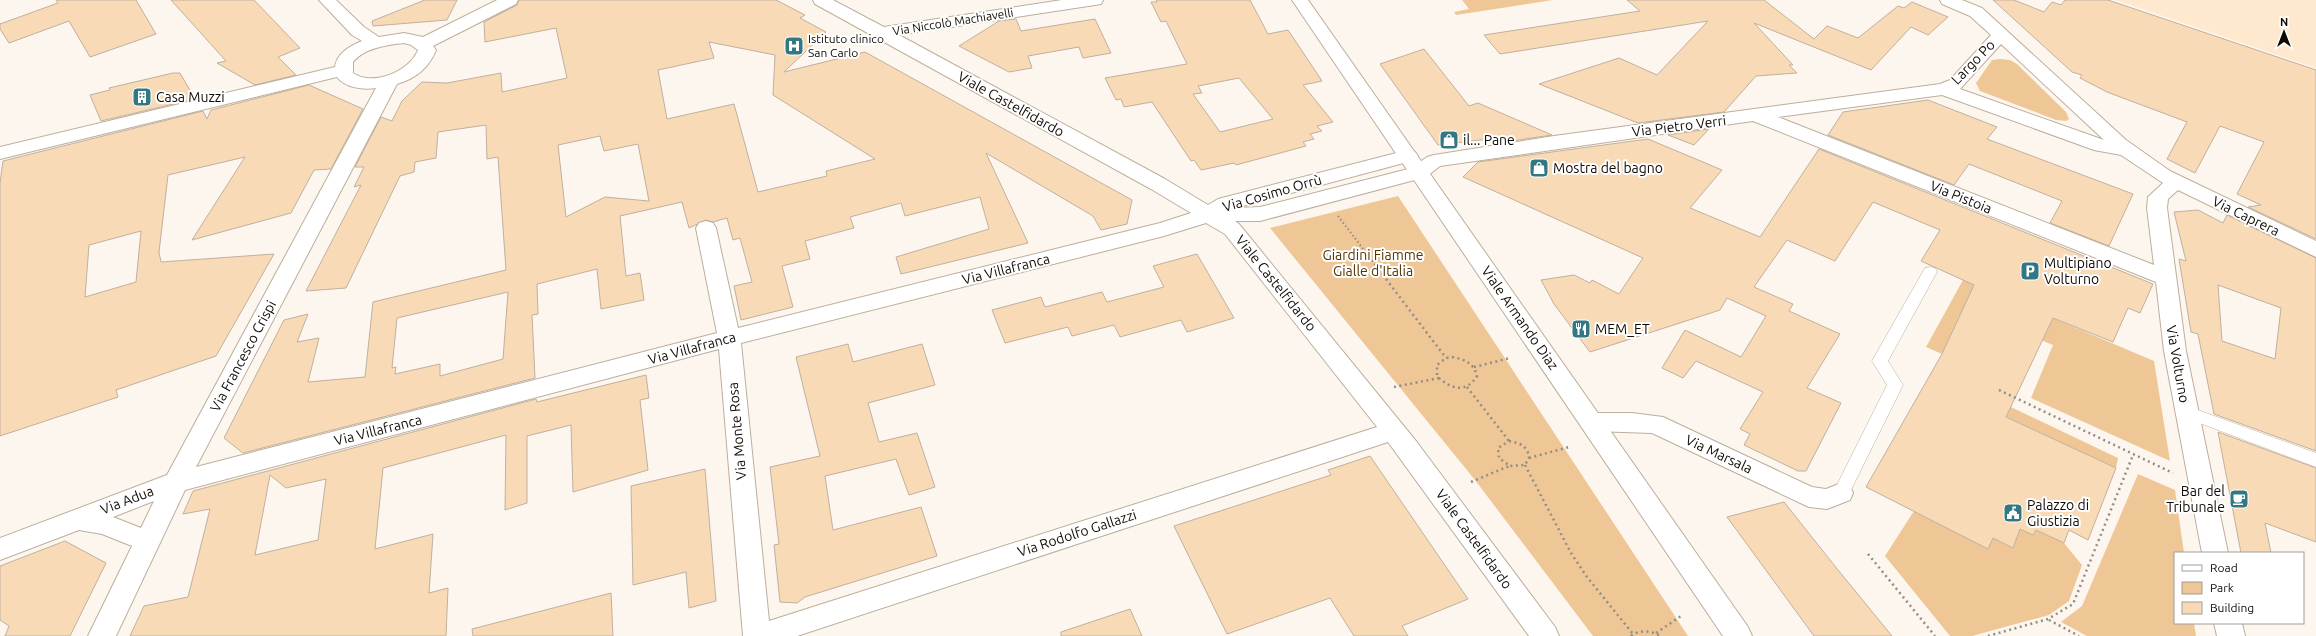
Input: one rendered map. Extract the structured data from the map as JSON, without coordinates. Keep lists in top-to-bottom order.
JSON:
{
  "streets": {
    "street": [
      "Via Niccolò Machiavelli",
      "Largo Po",
      "Viale Castelfidardo",
      "Via Pietro Verri",
      "Via Cosimo Orrù",
      "Via Pistoia",
      "Via Caprera",
      "Via Villafranca",
      "Viale Armando Diaz",
      "Via Francesco Crispi",
      "Via Volturno",
      "Via Monte Rosa",
      "Via Marsala",
      "Via Adua",
      "Via Rodolfo Gallazzi"
    ]
  },
  "crossings": [
    ["Via Niccolò Machiavelli", "Viale Castelfidardo"],
    ["Largo Po", "Via Pietro Verri"],
    ["Largo Po", "Via Caprera"],
    ["Largo Po", "Via Volturno"],
    ["Viale Castelfidardo", "Via Cosimo Orrù"],
    ["Viale Castelfidardo", "Via Villafranca"],
    ["Viale Castelfidardo", "Via Rodolfo Gallazzi"],
    ["Via Pietro Verri", "Via Cosimo Orrù"],
    ["Via Pietro Verri", "Via Pistoia"],
    ["Via Pietro Verri", "Viale Armando Diaz"],
    ["Via Cosimo Orrù", "Via Villafranca"],
    ["Via Cosimo Orrù", "Viale Armando Diaz"],
    ["Via Pistoia", "Via Volturno"],
    ["Via Caprera", "Via Volturno"],
    ["Via Villafranca", "Via Francesco Crispi"],
    ["Via Villafranca", "Via Monte Rosa"],
    ["Via Villafranca", "Via Adua"],
    ["Viale Armando Diaz", "Via Marsala"],
    ["Via Francesco Crispi", "Via Adua"]
  ],
  "parks": ["Giardini Fiamme Gialle d'Italia"],
  "places": {
    "hospital": ["Istituto clinico San Carlo"],
    "building": ["Casa Muzzi"],
    "shop": ["il... Pane", "Mostra del bagno"],
    "parking": ["Multipiano Volturno"],
    "restaurant": ["MEM_ET"],
    "cafe": ["Bar del Tribunale"],
    "public building": ["Palazzo di Giustizia"]
  },
  "legend": ["Road", "Park", "Building"],
  "north": "top"
}
